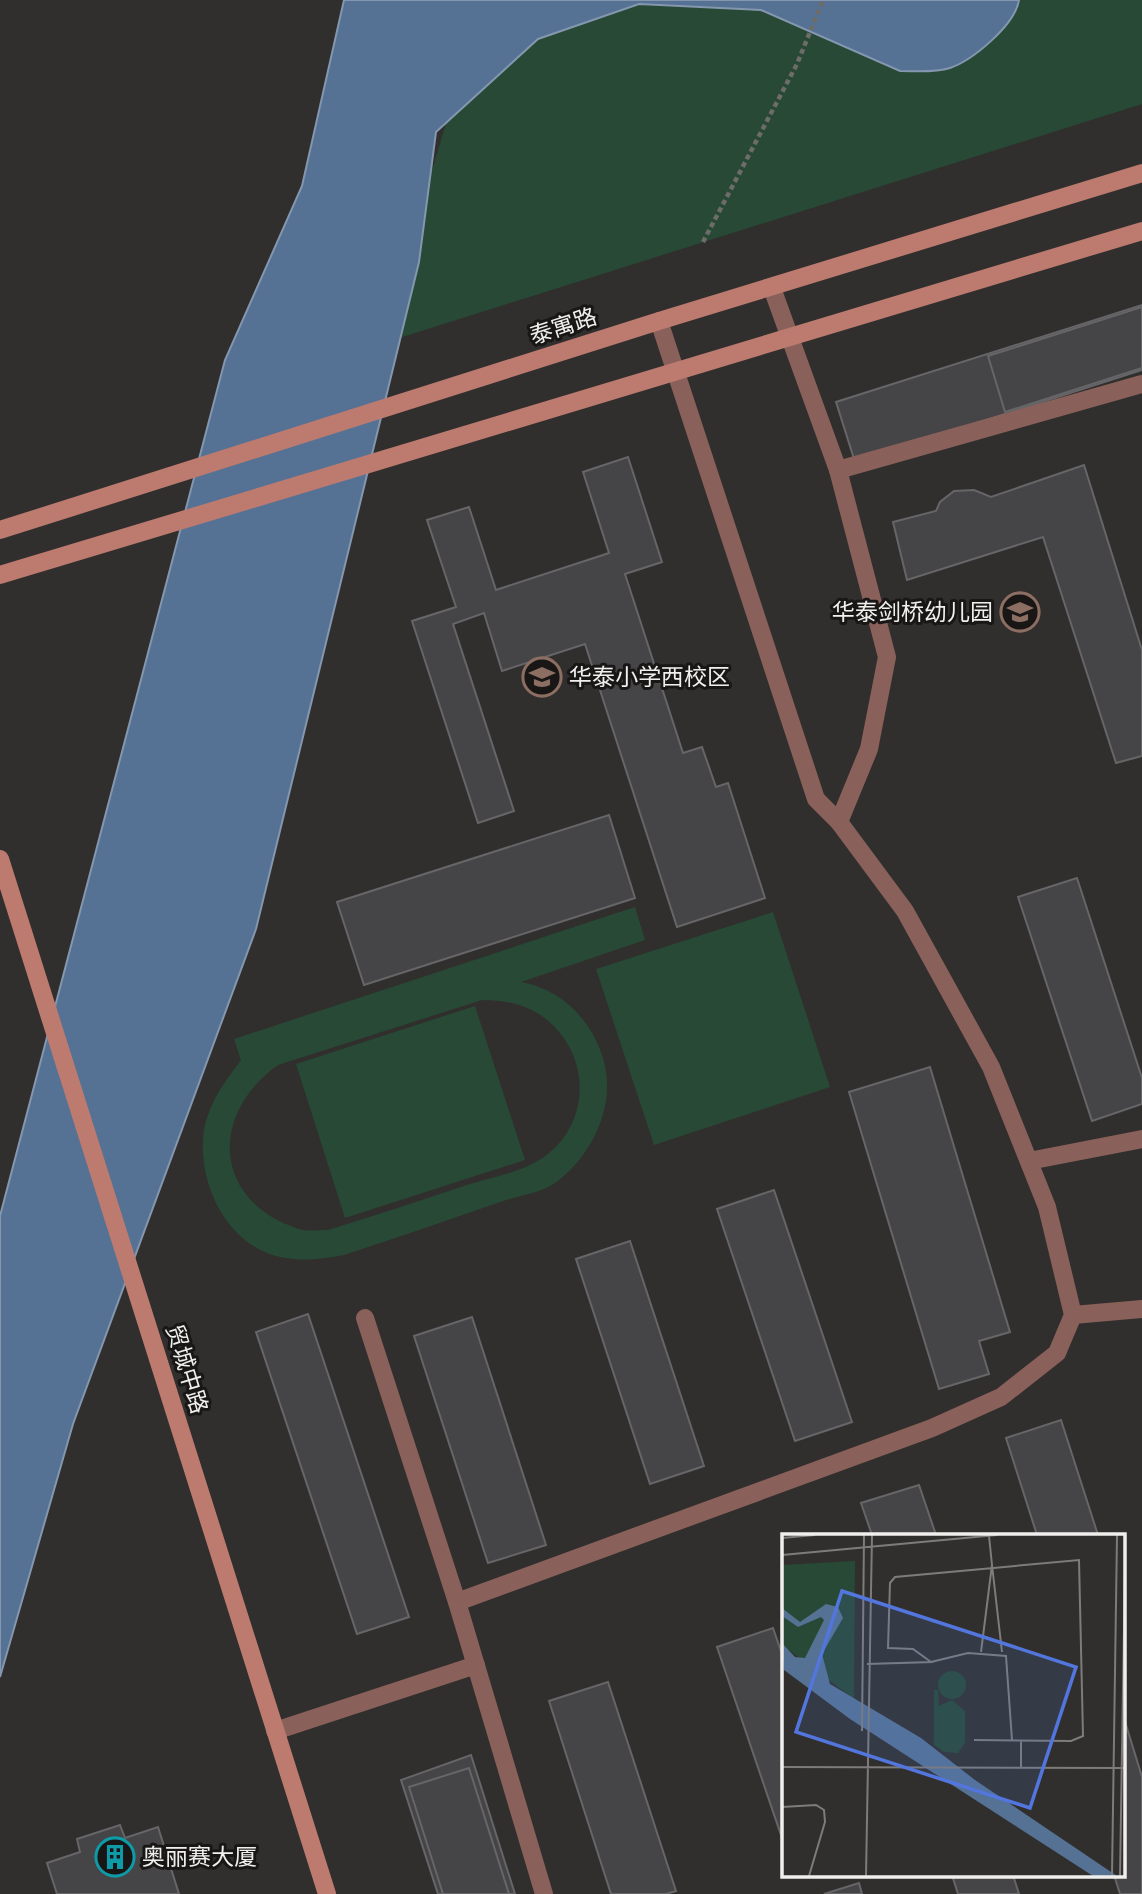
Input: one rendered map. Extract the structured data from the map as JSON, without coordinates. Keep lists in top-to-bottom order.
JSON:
{
  "streets": {
    "main road": ["泰寓路", "贸城中路"]
  },
  "places": {
    "school or university": ["华泰剑桥幼儿园", "华泰小学西校区"],
    "building": ["奥丽赛大厦"]
  }
}
